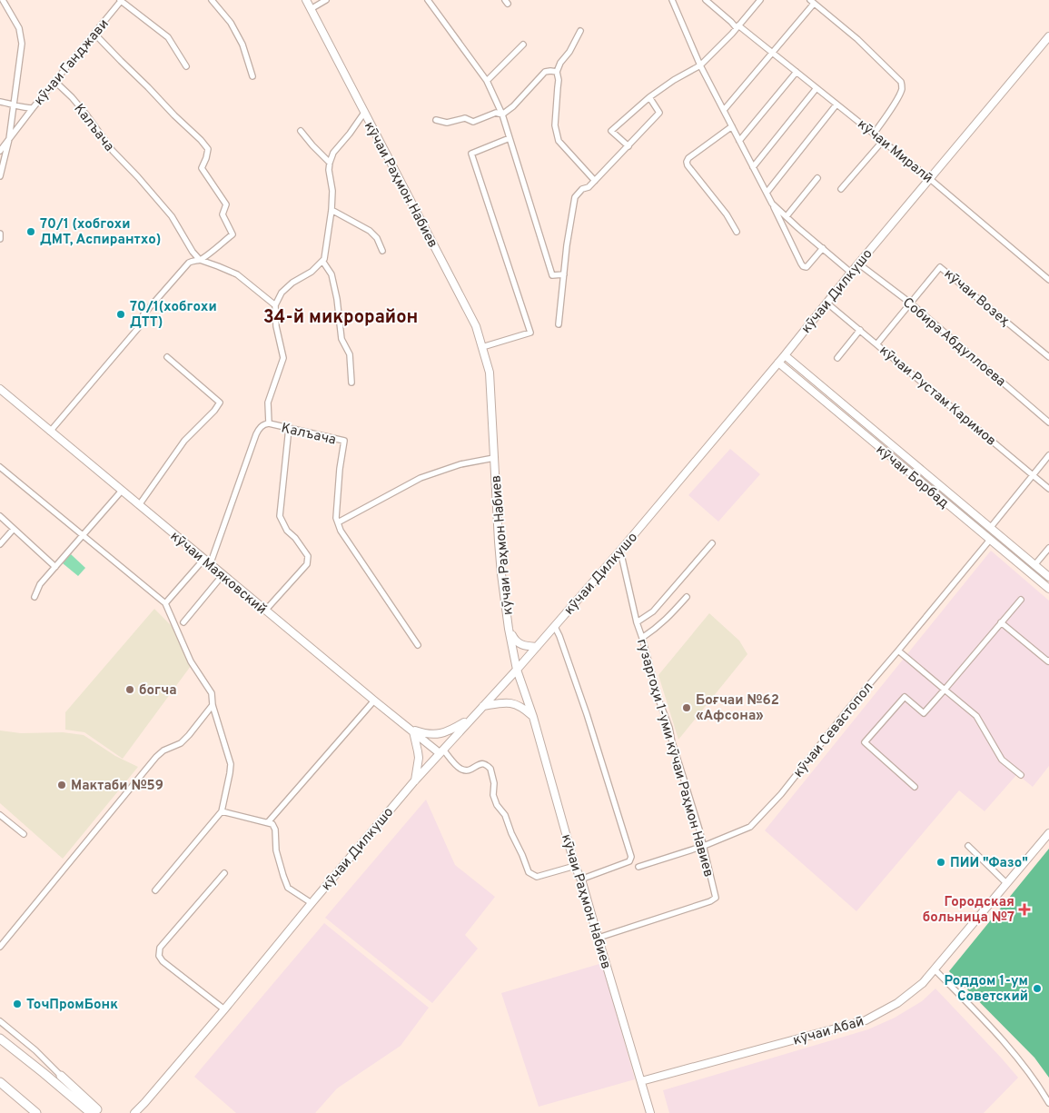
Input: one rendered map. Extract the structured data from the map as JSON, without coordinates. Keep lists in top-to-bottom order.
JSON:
{
  "streets": {
    "main road": [
      "кӯчаи Раҳмон Набиев",
      "кӯчаи Дилкушо",
      "кӯчаи Борбад",
      "кӯчаи Маяковский",
      "кӯчаи Абаӣ"
    ],
    "street": [
      "кӯчаи Ганджави",
      "Калъача",
      "кӯчаи Миралӣ",
      "кӯчаи Возеҳ",
      "Собира Абдуллоева",
      "кӯчаи Рустам Каримов",
      "кӯчаи Севастопол",
      "гузаргоҳи 1-уми кӯчаи Раҳмон Навиев"
    ]
  },
  "crossings": [
    ["кӯчаи Ганджави", "Калъача"],
    ["кӯчаи Миралӣ", "кӯчаи Дилкушо"],
    ["кӯчаи Раҳмон Набиев", "кӯчаи Дилкушо"],
    ["кӯчаи Раҳмон Набиев", "гузаргоҳи 1-уми кӯчаи Раҳмон Навиев"],
    ["кӯчаи Раҳмон Набиев", "кӯчаи Абаӣ"],
    ["кӯчаи Дилкушо", "Собира Абдуллоева"],
    ["кӯчаи Дилкушо", "кӯчаи Рустам Каримов"],
    ["кӯчаи Дилкушо", "кӯчаи Борбад"],
    ["кӯчаи Дилкушо", "кӯчаи Маяковский"],
    ["кӯчаи Дилкушо", "гузаргоҳи 1-уми кӯчаи Раҳмон Навиев"],
    ["кӯчаи Возеҳ", "Собира Абдуллоева"],
    ["кӯчаи Возеҳ", "кӯчаи Рустам Каримов"],
    ["кӯчаи Борбад", "кӯчаи Севастопол"],
    ["кӯчаи Севастопол", "гузаргоҳи 1-уми кӯчаи Раҳмон Навиев"]
  ],
  "districts": ["34-й микрорайон"],
  "places": {
    "other": [
      "70/1 (хобгохи ДМТ, Аспирантхо)",
      "70/1(хобгохи ДТТ)",
      "богча",
      "Боғчаи №62 «Афсона»",
      "Мактаби №59",
      "ПИИ \"Фазо\"",
      "Роддом 1-ум Советский",
      "ТочПромБонк"
    ],
    "health": ["Городская больница №7"]
  }
}
